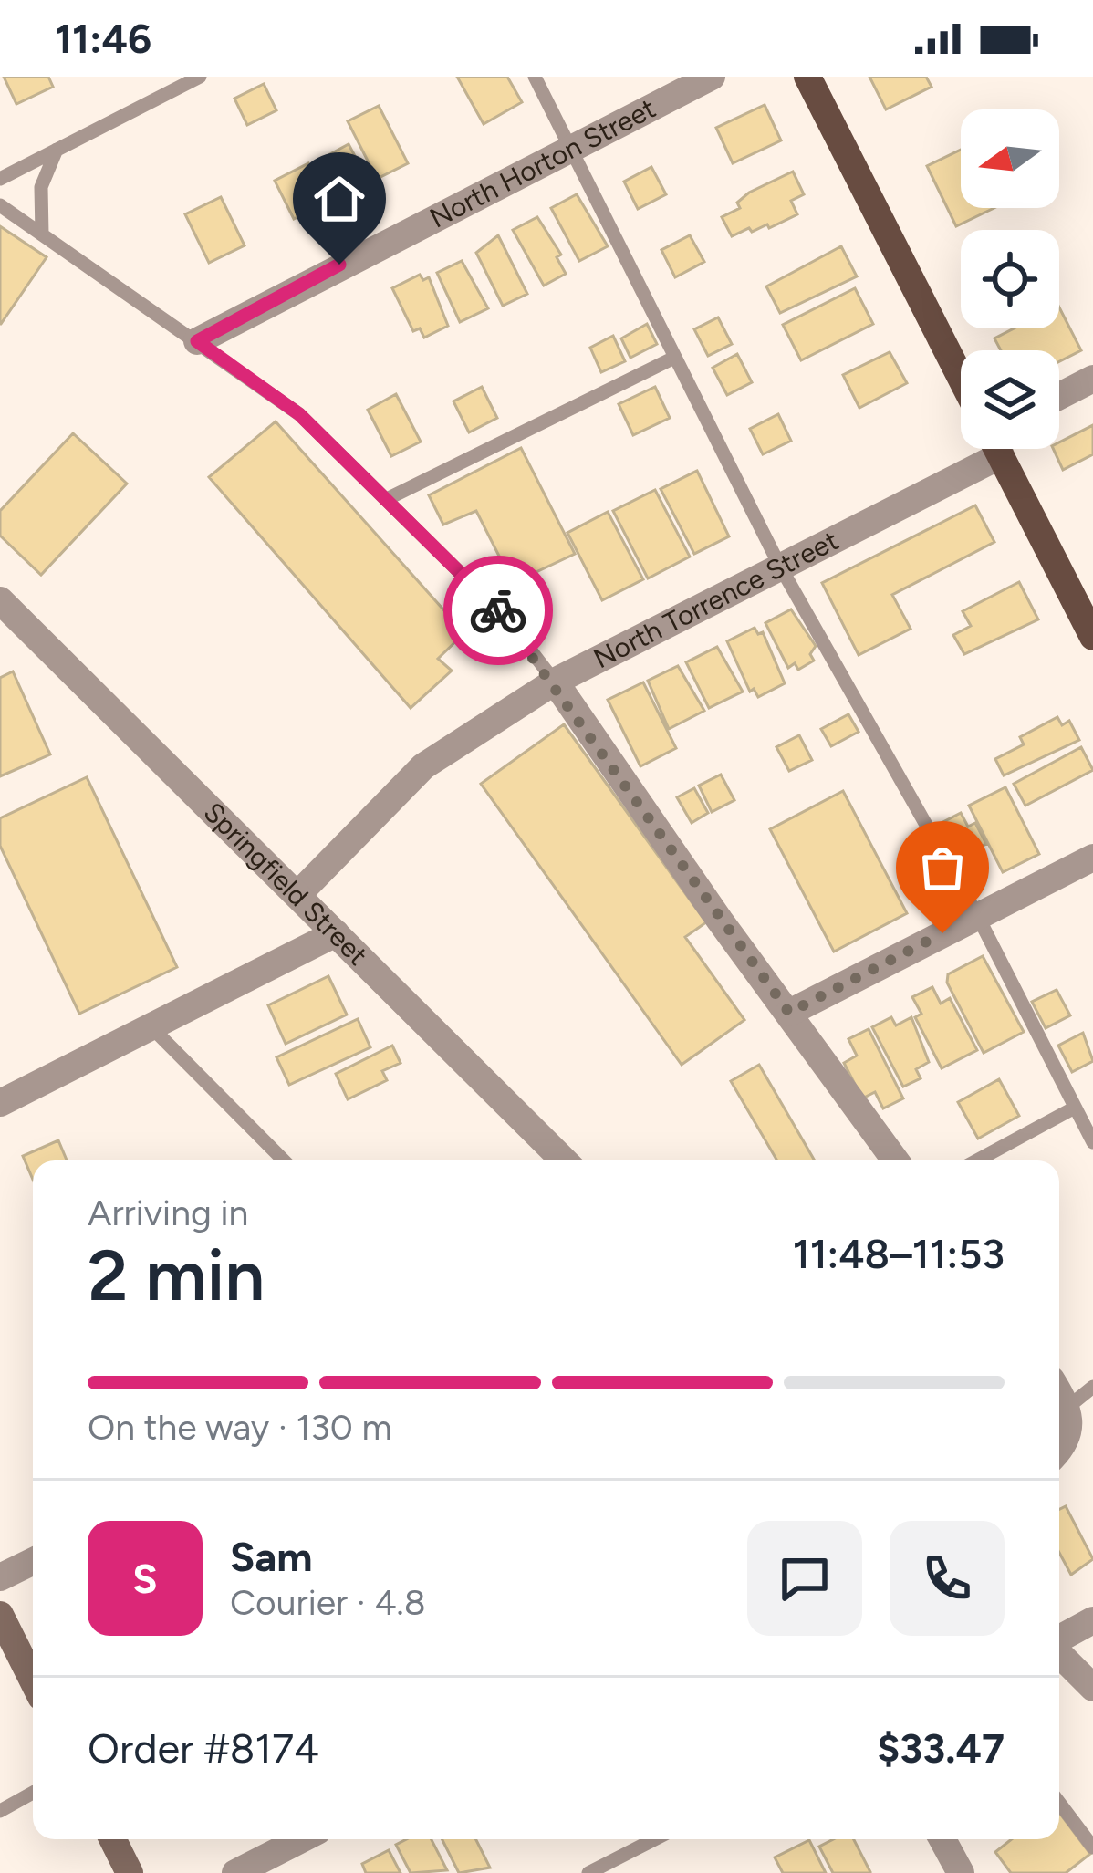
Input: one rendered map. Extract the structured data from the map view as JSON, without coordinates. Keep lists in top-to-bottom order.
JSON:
{
  "streets": {
    "street": ["North Horton Street", "North Torrence Street", "Springfield Street"]
  },
  "crossings": [
    ["North Torrence Street", "Springfield Street"]
  ],
  "north": "left",
  "page": {
    "status": "11:46",
    "heading": ["2 min", "Arriving in", "11:48–11:53"],
    "panel": [
      "Sam",
      "Courier · 4.8",
      "Order #8174",
      "$33.47"
    ],
    "bar": "On the way · 130 m",
    "round": "S"
  }
}
